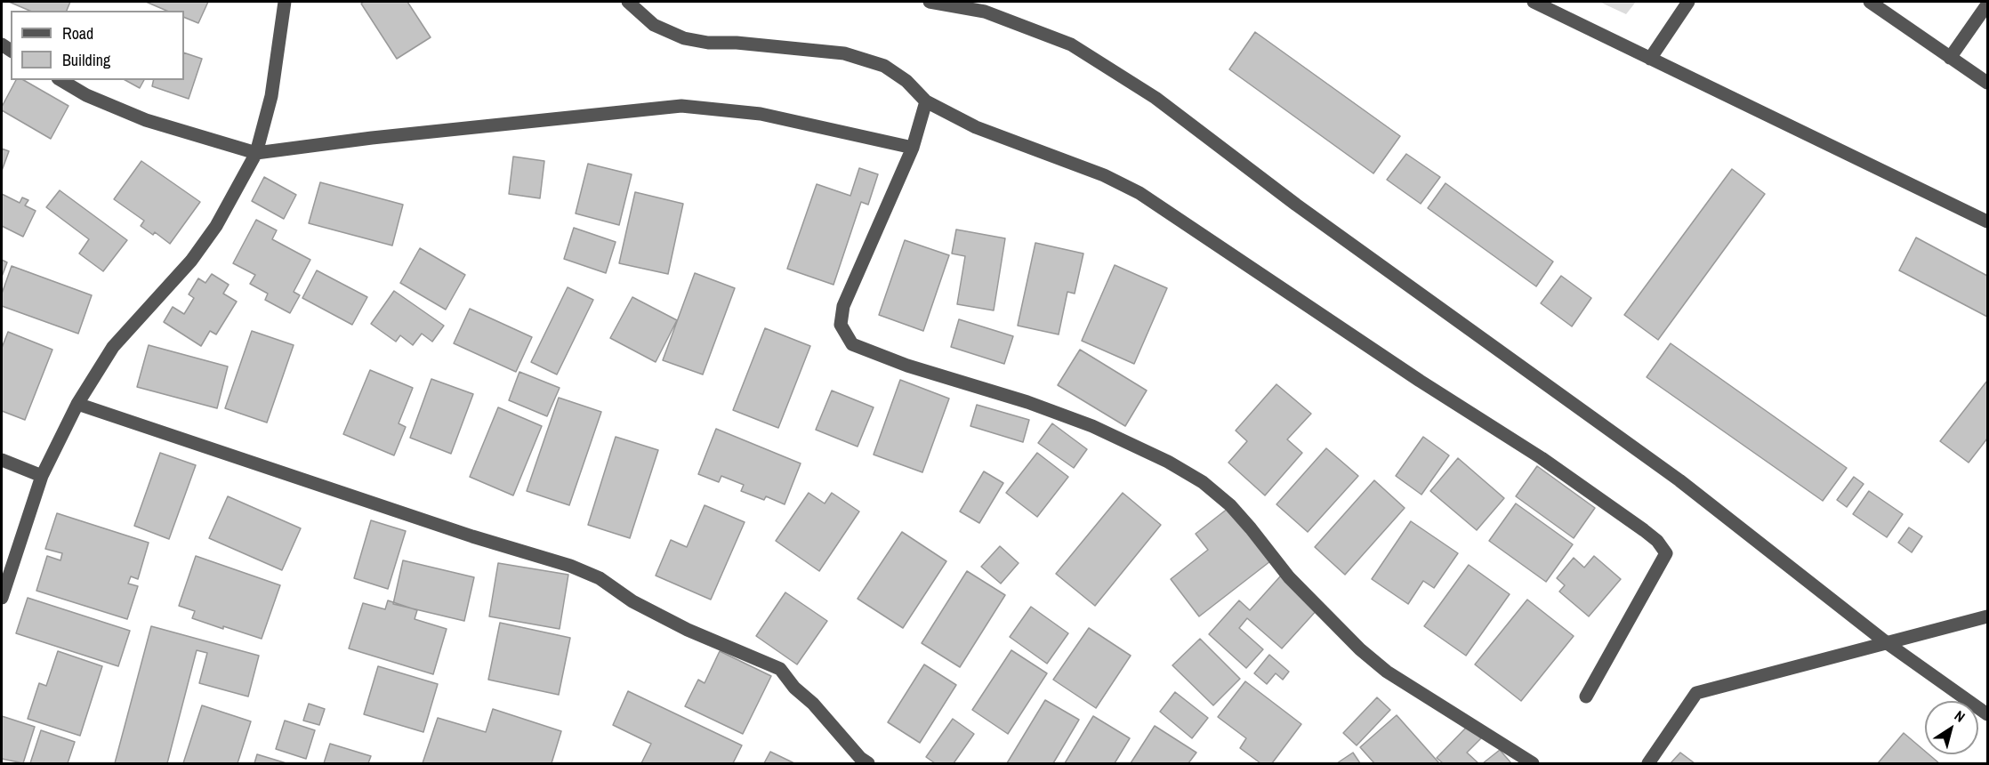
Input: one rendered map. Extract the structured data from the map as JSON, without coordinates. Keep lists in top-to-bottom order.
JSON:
{
  "legend": ["Road", "Building"],
  "north": "top right"
}
